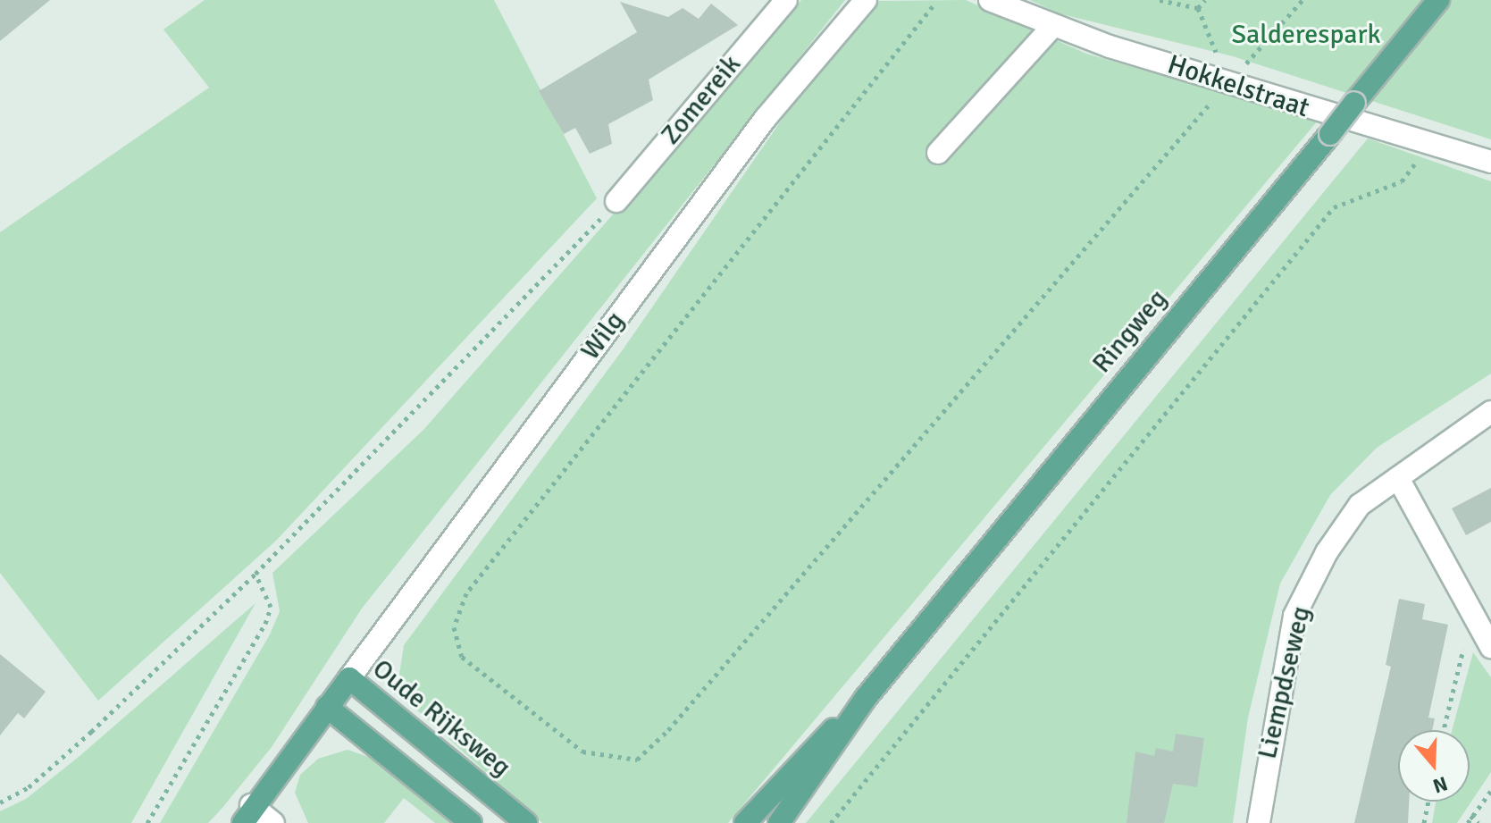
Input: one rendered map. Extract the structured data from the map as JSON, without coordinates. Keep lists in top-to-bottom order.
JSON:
{
  "streets": {
    "main road": ["Ringweg", "Oude Rijksweg"],
    "street": [
      "Hokkelstraat",
      "Zomereik",
      "Wilg",
      "Liempdseweg"
    ]
  },
  "crossings": [
    ["Wilg", "Oude Rijksweg"]
  ],
  "parks": ["Salderespark"],
  "north": "bottom"
}
